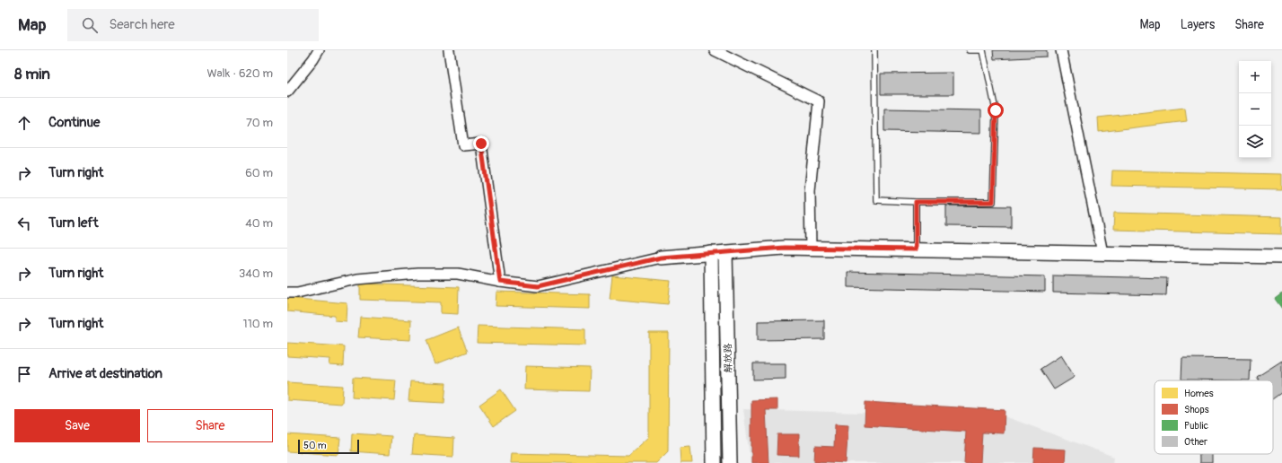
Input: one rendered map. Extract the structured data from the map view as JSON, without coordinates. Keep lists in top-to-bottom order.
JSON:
{
  "streets": {
    "street": ["解放路"]
  },
  "legend": [
    "Homes",
    "Shops",
    "Public",
    "Other"
  ],
  "scale_bar": "50 m",
  "page": {
    "header": "Map",
    "search": "Search here",
    "nav": ["Map", "Layers", "Share"],
    "heading": ["8 min", "Walk · 620 m"],
    "map_buttons": ["+", "−"],
    "list": [
      ["Continue", "70 m"],
      ["Turn right", "60 m"],
      ["Turn left", "40 m"],
      ["Turn right", "340 m"],
      ["Turn right", "110 m"],
      "Arrive at destination"
    ],
    "buttons": ["Save", "Share"],
    "scale": "50 m"
  }
}
